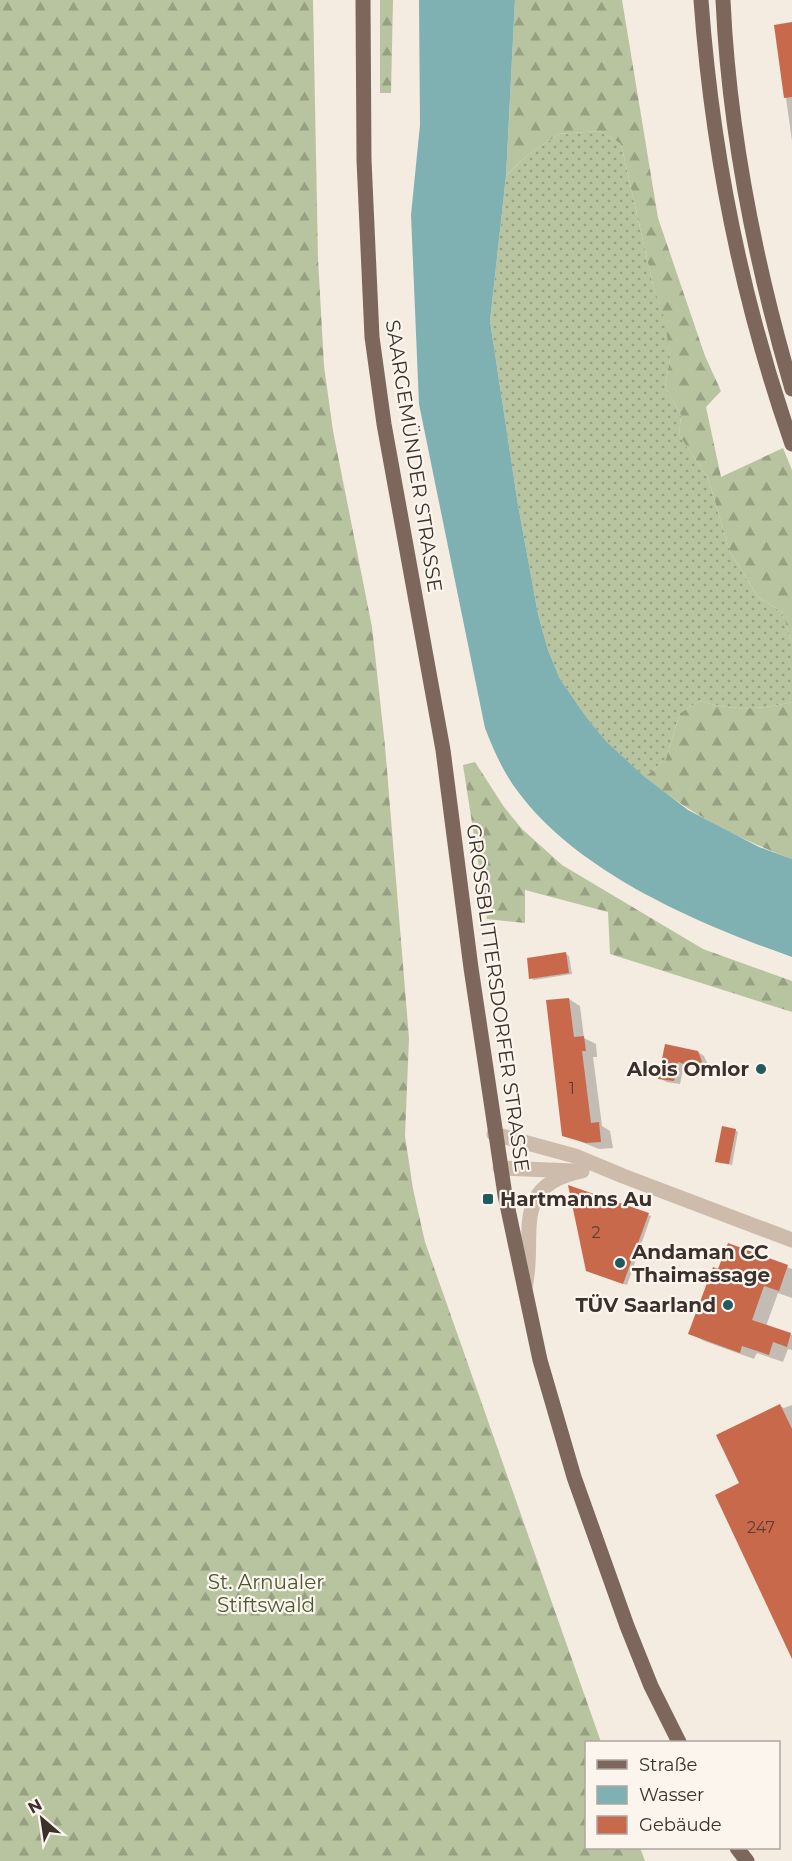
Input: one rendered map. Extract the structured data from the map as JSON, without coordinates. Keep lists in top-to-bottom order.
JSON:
{
  "streets": {
    "main road": ["SAARGEMÜNDER STRASSE", "GROSSBLITTERSDORFER STRASSE"]
  },
  "crossings": [
    ["SAARGEMÜNDER STRASSE", "GROSSBLITTERSDORFER STRASSE"]
  ],
  "parks": ["St. Arnualer Stiftswald"],
  "places": {
    "other": ["Alois Omlor", "Andaman CC Thaimassage", "TÜV Saarland"],
    "transit": ["Hartmanns Au"]
  },
  "house_numbers": ["1", "2", "247"],
  "legend": ["Straße", "Wasser", "Gebäude"],
  "north": "top left"
}
